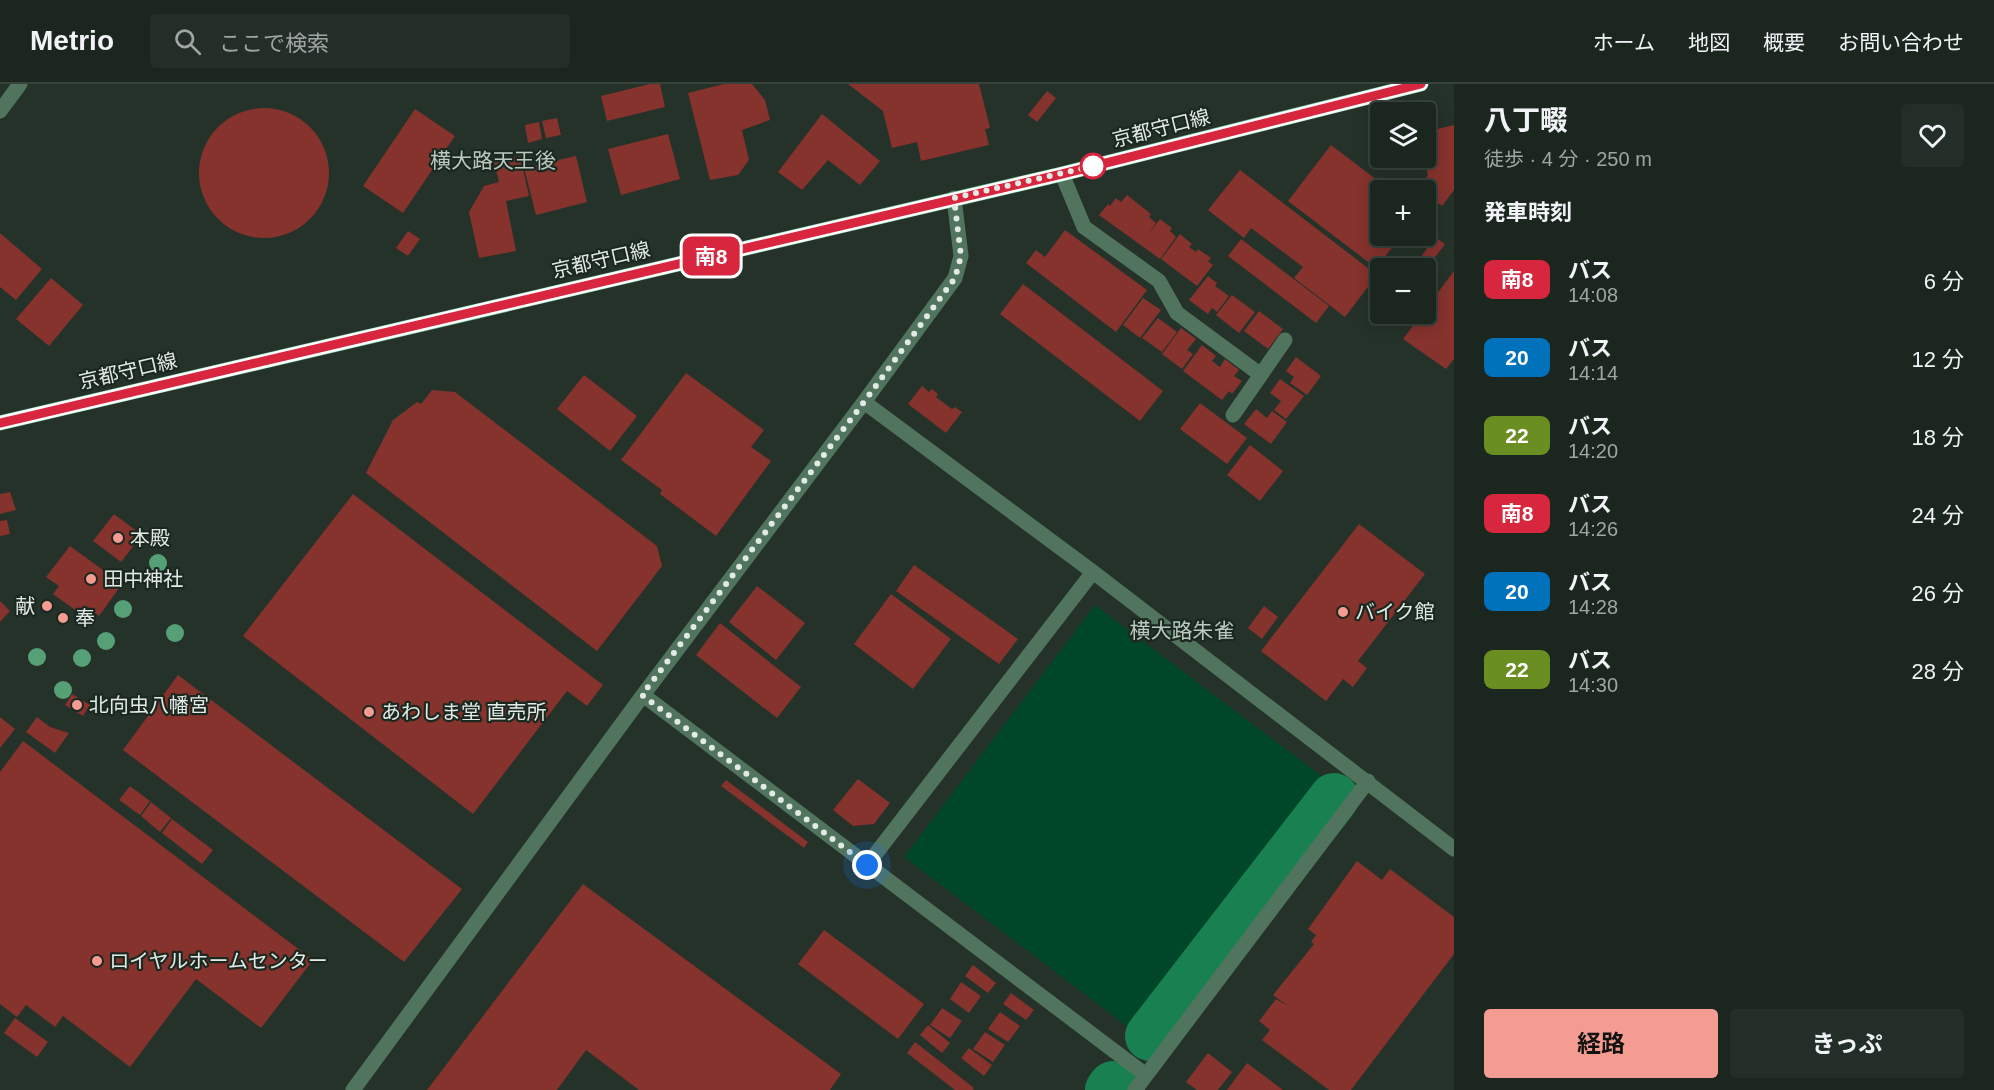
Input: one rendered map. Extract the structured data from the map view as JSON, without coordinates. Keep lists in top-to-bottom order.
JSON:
{
  "streets": {
    "main road": ["京都守口線"]
  },
  "districts": ["横大路天王後", "横大路朱雀"],
  "places": [
    "本殿",
    "田中神社",
    "献",
    "バイク館",
    "奉",
    "北向虫八幡宮",
    "あわしま堂 直売所",
    "ロイヤルホームセンター"
  ],
  "lines": ["bus line 南8"],
  "page": {
    "header": "Metrio",
    "search": "ここで検索",
    "nav": [
      "ホーム",
      "地図",
      "概要",
      "お問い合わせ"
    ],
    "on_map": "南8",
    "heading": [
      ["八丁畷", "徒歩 · 4 分 · 250 m"],
      "発車時刻"
    ],
    "map_buttons": ["+", "−"],
    "list": [
      {
        "mark": "南8",
        "name": "バス",
        "note": "14:08",
        "value": "6 分"
      },
      {
        "mark": "20",
        "name": "バス",
        "note": "14:14",
        "value": "12 分"
      },
      {
        "mark": "22",
        "name": "バス",
        "note": "14:20",
        "value": "18 分"
      },
      {
        "mark": "南8",
        "name": "バス",
        "note": "14:26",
        "value": "24 分"
      },
      {
        "mark": "20",
        "name": "バス",
        "note": "14:28",
        "value": "26 分"
      },
      {
        "mark": "22",
        "name": "バス",
        "note": "14:30",
        "value": "28 分"
      }
    ],
    "buttons": ["経路", "きっぷ"]
  }
}
